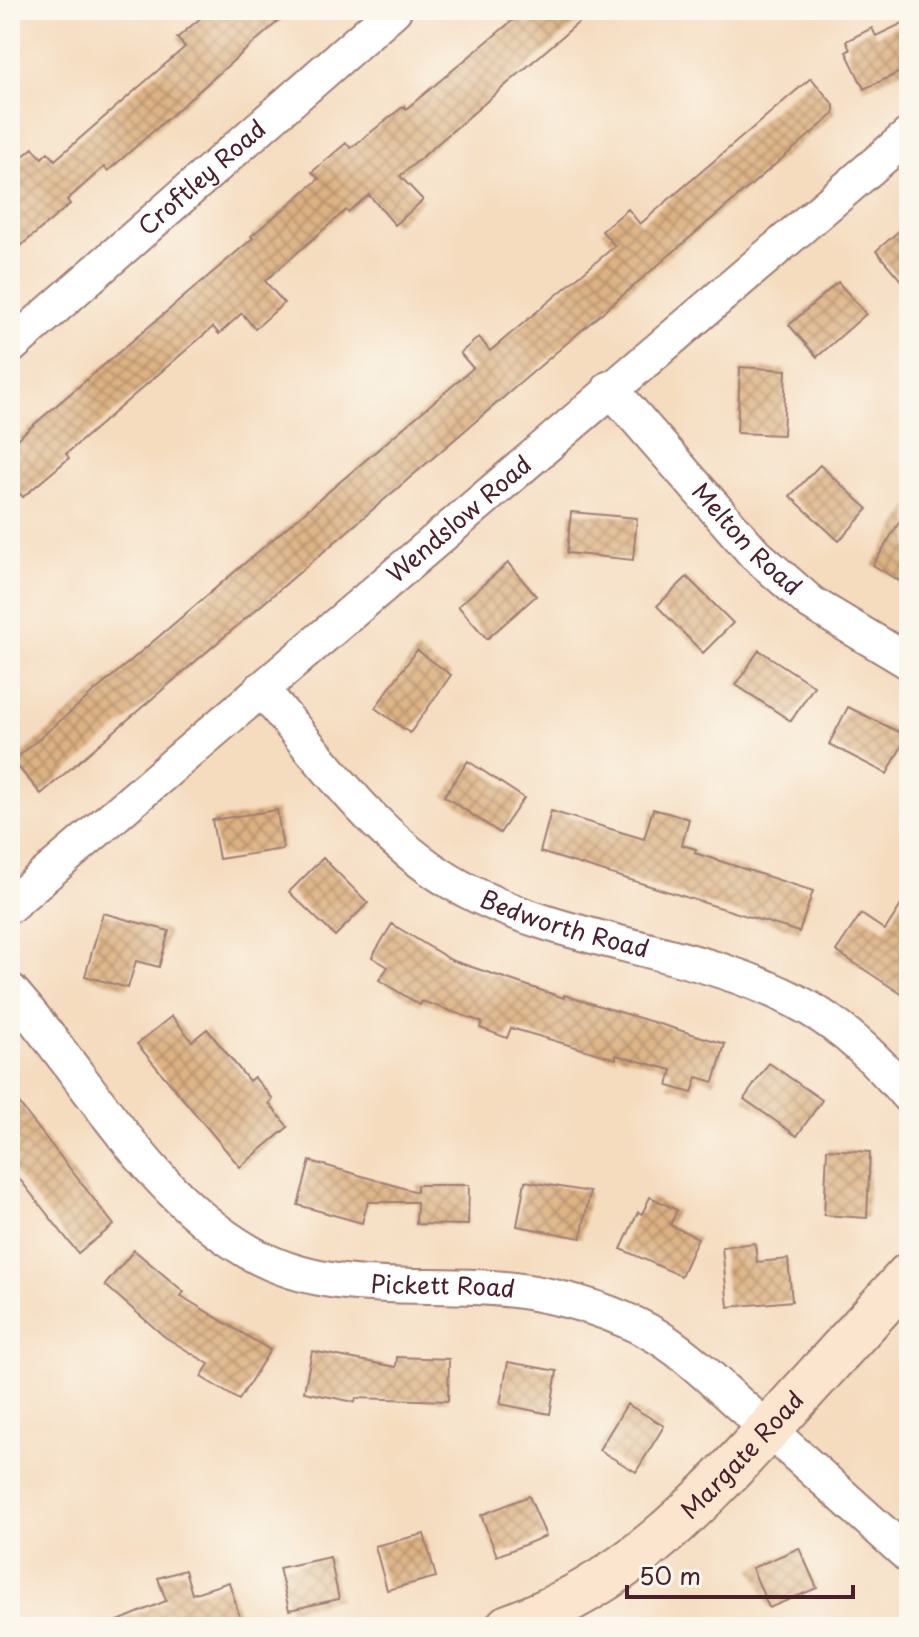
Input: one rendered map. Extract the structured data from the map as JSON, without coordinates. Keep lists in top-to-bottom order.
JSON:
{
  "streets": {
    "street": [
      "Croftley Road",
      "Wendslow Road",
      "Melton Road",
      "Bedworth Road",
      "Pickett Road",
      "Margate Road"
    ]
  },
  "crossings": [
    ["Wendslow Road", "Melton Road"],
    ["Wendslow Road", "Bedworth Road"],
    ["Pickett Road", "Margate Road"]
  ],
  "scale_bar": "50 m"
}
